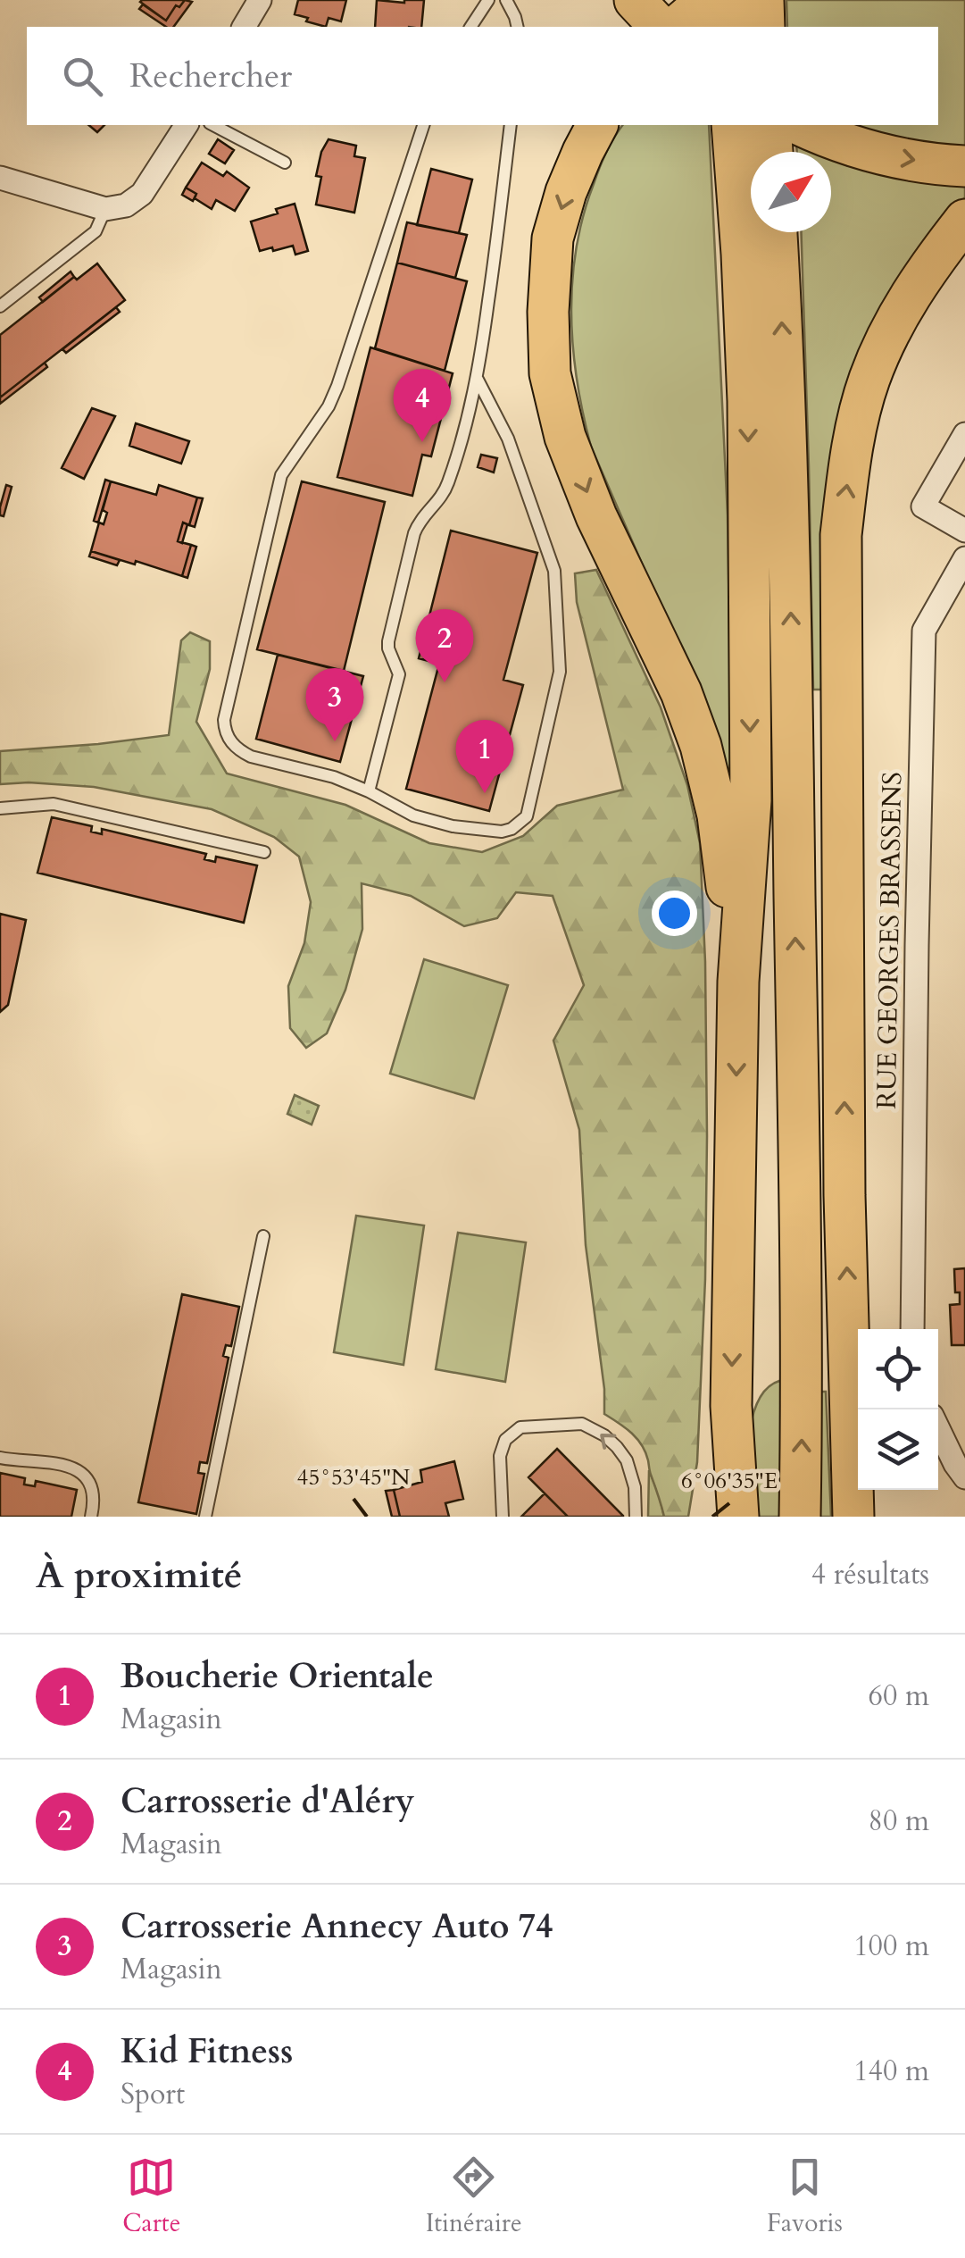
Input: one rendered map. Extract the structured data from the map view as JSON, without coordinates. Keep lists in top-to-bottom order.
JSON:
{
  "streets": {
    "street": ["RUE GEORGES BRASSENS"]
  },
  "north": "top right",
  "page": {
    "search": "Rechercher",
    "pins": [
      "4",
      "2",
      "3",
      "1"
    ],
    "heading": ["À proximité", "4 résultats"],
    "list": [
      {
        "mark": "1",
        "name": "Boucherie Orientale",
        "note": "Magasin",
        "value": "60 m"
      },
      {
        "mark": "2",
        "name": "Carrosserie d'Aléry",
        "note": "Magasin",
        "value": "80 m"
      },
      {
        "mark": "3",
        "name": "Carrosserie Annecy Auto 74",
        "note": "Magasin",
        "value": "100 m"
      },
      {
        "mark": "4",
        "name": "Kid Fitness",
        "note": "Sport",
        "value": "140 m"
      }
    ],
    "nav": ["Carte", "Itinéraire", "Favoris"]
  },
  "coordinates": ["45°53'45\"N", "6°06'35\"E"]
}
